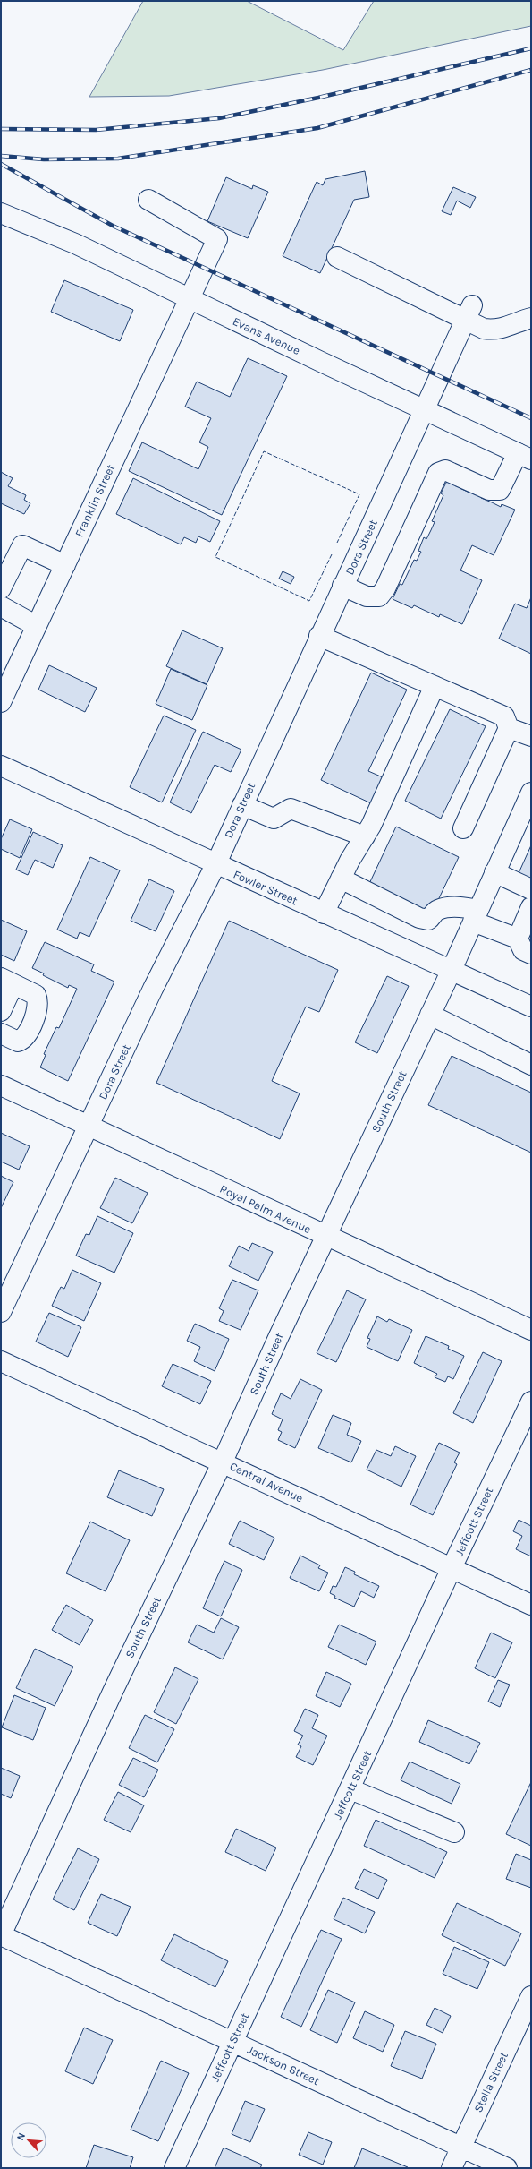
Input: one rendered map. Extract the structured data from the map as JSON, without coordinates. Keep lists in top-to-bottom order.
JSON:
{
  "streets": {
    "street": [
      "Evans Avenue",
      "Franklin Street",
      "Dora Street",
      "Fowler Street",
      "South Street",
      "Royal Palm Avenue",
      "Central Avenue",
      "Jeffcott Street",
      "Jackson Street",
      "Stella Street"
    ]
  },
  "crossings": [
    ["Evans Avenue", "Franklin Street"],
    ["Evans Avenue", "Dora Street"],
    ["Dora Street", "Fowler Street"],
    ["Dora Street", "Royal Palm Avenue"],
    ["Fowler Street", "South Street"],
    ["South Street", "Royal Palm Avenue"],
    ["South Street", "Central Avenue"],
    ["South Street", "Jackson Street"],
    ["Central Avenue", "Jeffcott Street"],
    ["Jeffcott Street", "Jackson Street"],
    ["Jackson Street", "Stella Street"]
  ],
  "north": "top left"
}
